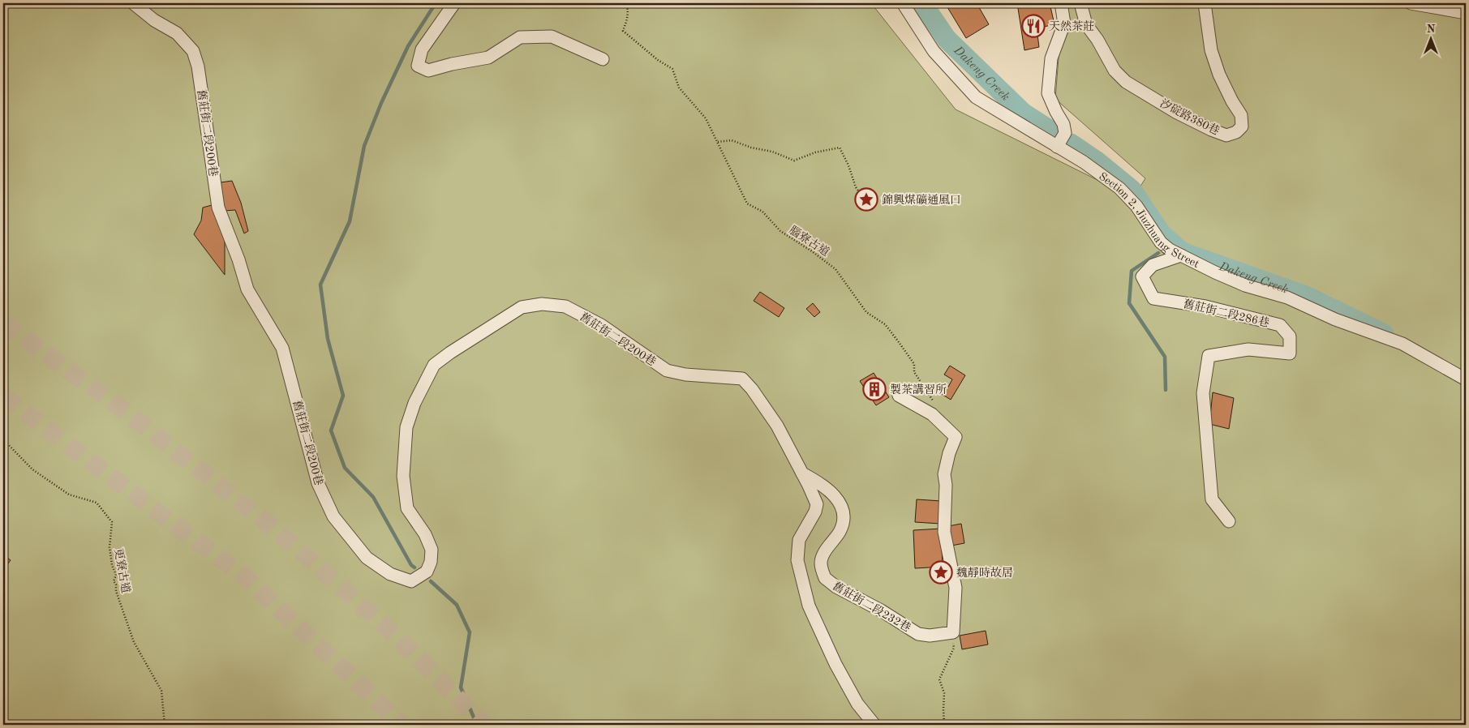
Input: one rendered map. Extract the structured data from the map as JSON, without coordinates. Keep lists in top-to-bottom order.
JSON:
{
  "streets": {
    "street": [
      "汐碇路380巷",
      "舊莊街二段200巷",
      "Section 2, Jiuzhuang Street",
      "舊莊街二段286巷",
      "舊莊街二段232巷"
    ],
    "path": ["腦寮古道", "更寮古道"]
  },
  "crossings": [
    ["舊莊街二段200巷", "舊莊街二段232巷"],
    ["Section 2, Jiuzhuang Street", "舊莊街二段286巷"]
  ],
  "water": ["Dakeng Creek"],
  "places": {
    "restaurant": ["天然茶莊"],
    "place": ["錦興煤礦通風口", "魏靜時故居"],
    "building": ["製茶講習所"]
  },
  "north": "top"
}
